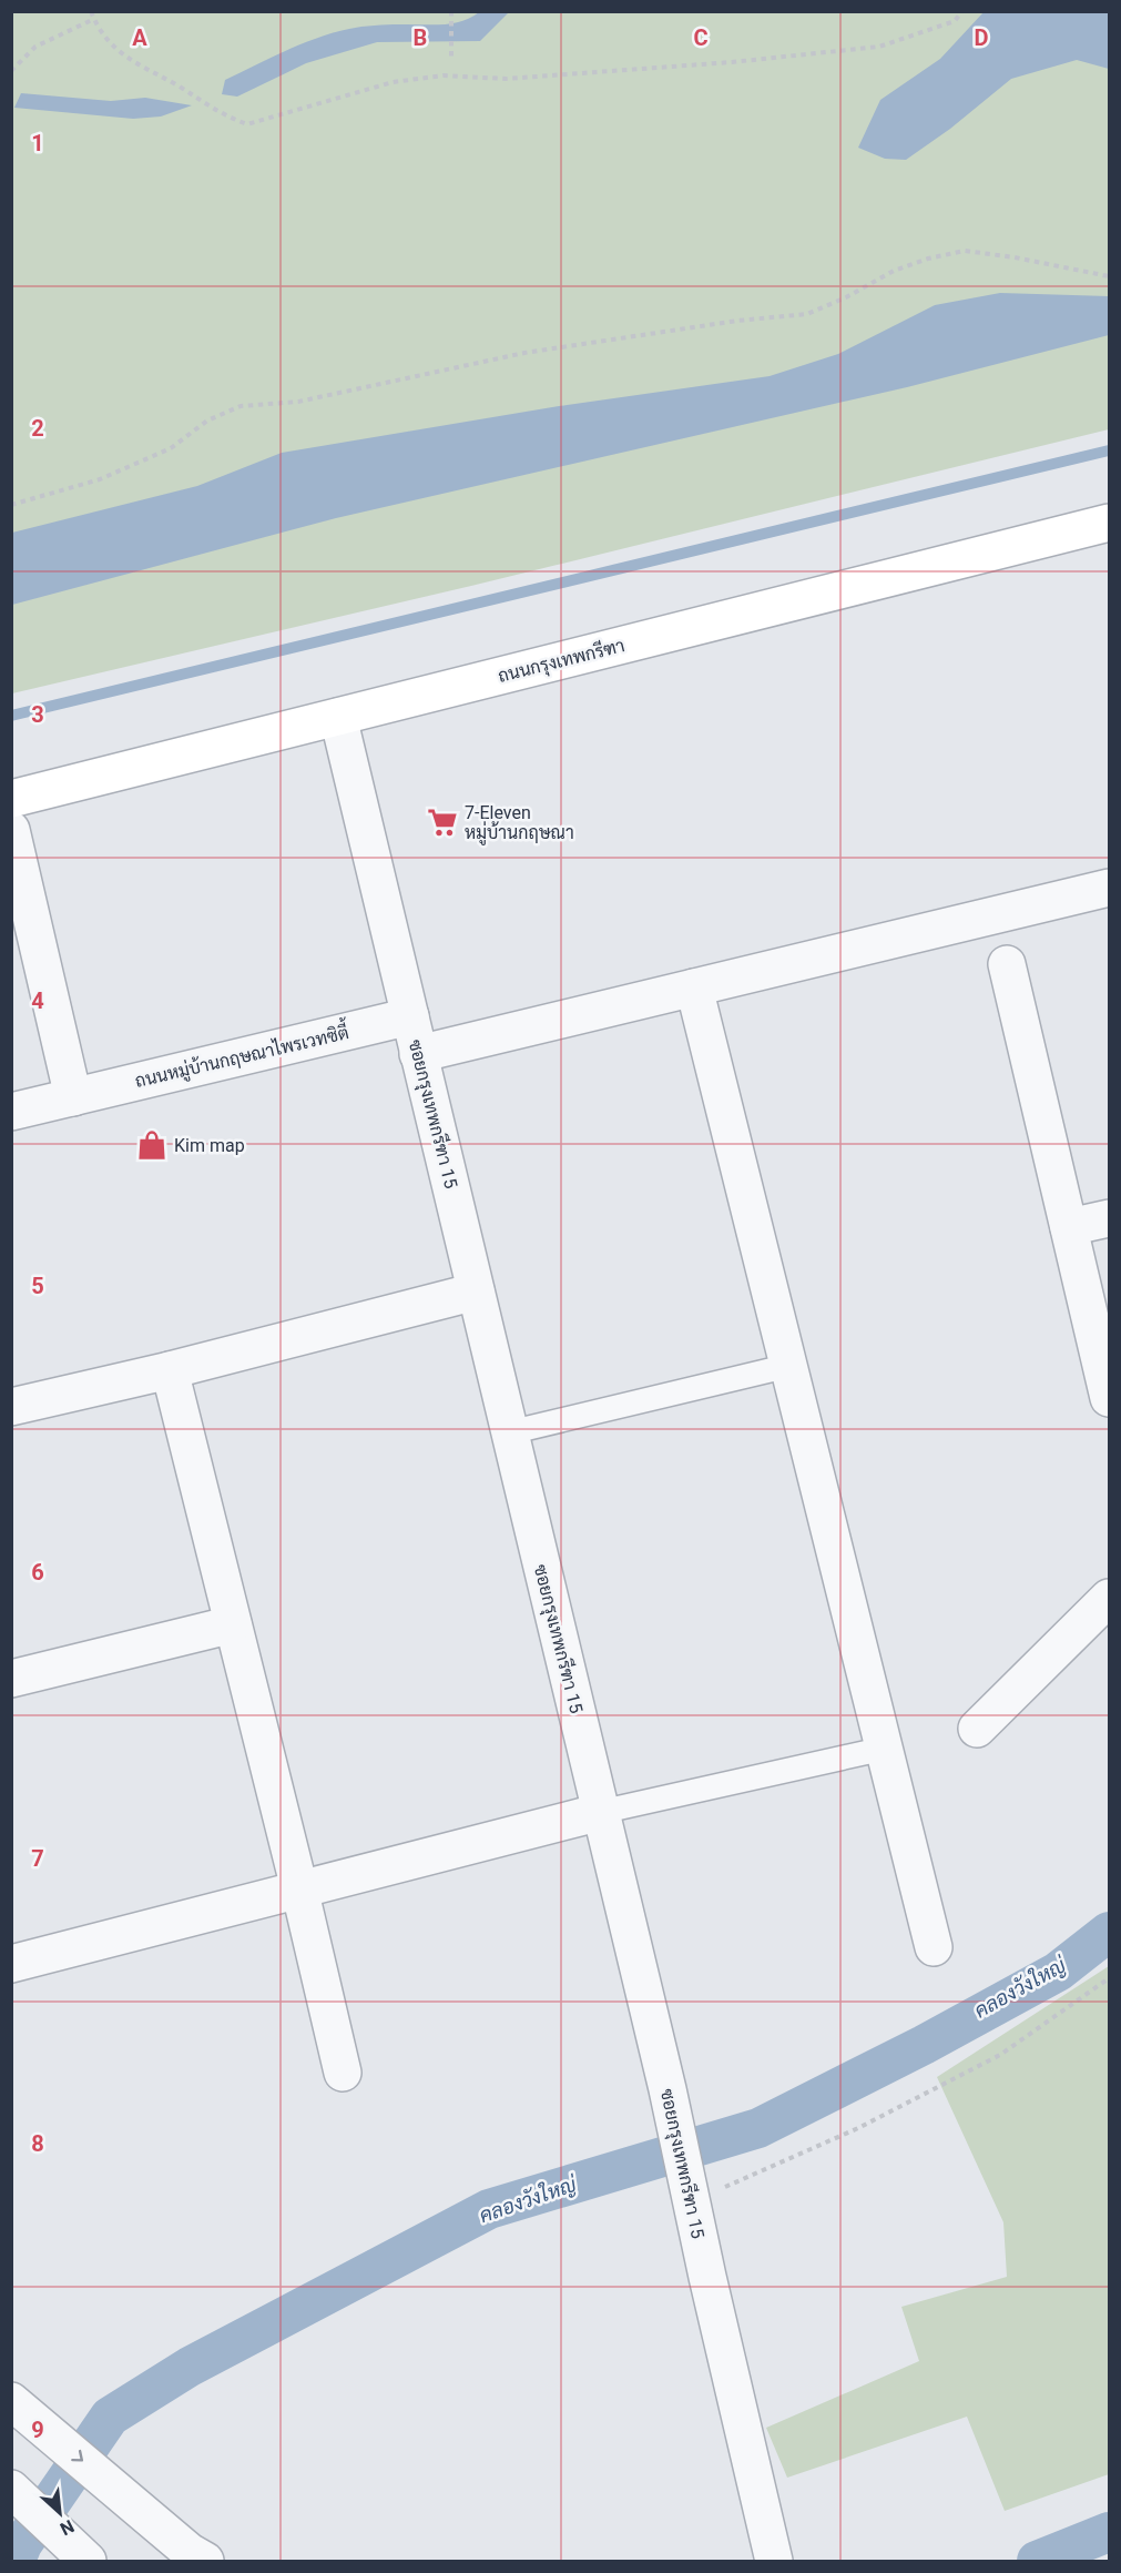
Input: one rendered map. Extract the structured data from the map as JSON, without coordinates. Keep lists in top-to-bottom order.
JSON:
{
  "streets": {
    "main road": ["ถนนกรุงเทพกรีฑา"],
    "street": ["ถนนหมู่บ้านกฤษณาไพรเวทซิตี้", "ซอยกรุงเทพกรีฑา 15"]
  },
  "crossings": [
    ["ถนนกรุงเทพกรีฑา", "ซอยกรุงเทพกรีฑา 15"],
    ["ถนนหมู่บ้านกฤษณาไพรเวทซิตี้", "ซอยกรุงเทพกรีฑา 15"]
  ],
  "water": ["คลองวังใหญ่"],
  "places": {
    "supermarket": ["7-Eleven หมู่บ้านกฤษณา"],
    "shop": ["Kim map"]
  },
  "north": "bottom right",
  "grid": {
    "columns": [
      "A",
      "B",
      "C",
      "D"
    ],
    "rows": [
      "1",
      "2",
      "3",
      "4",
      "5",
      "6",
      "7",
      "8",
      "9"
    ]
  }
}
